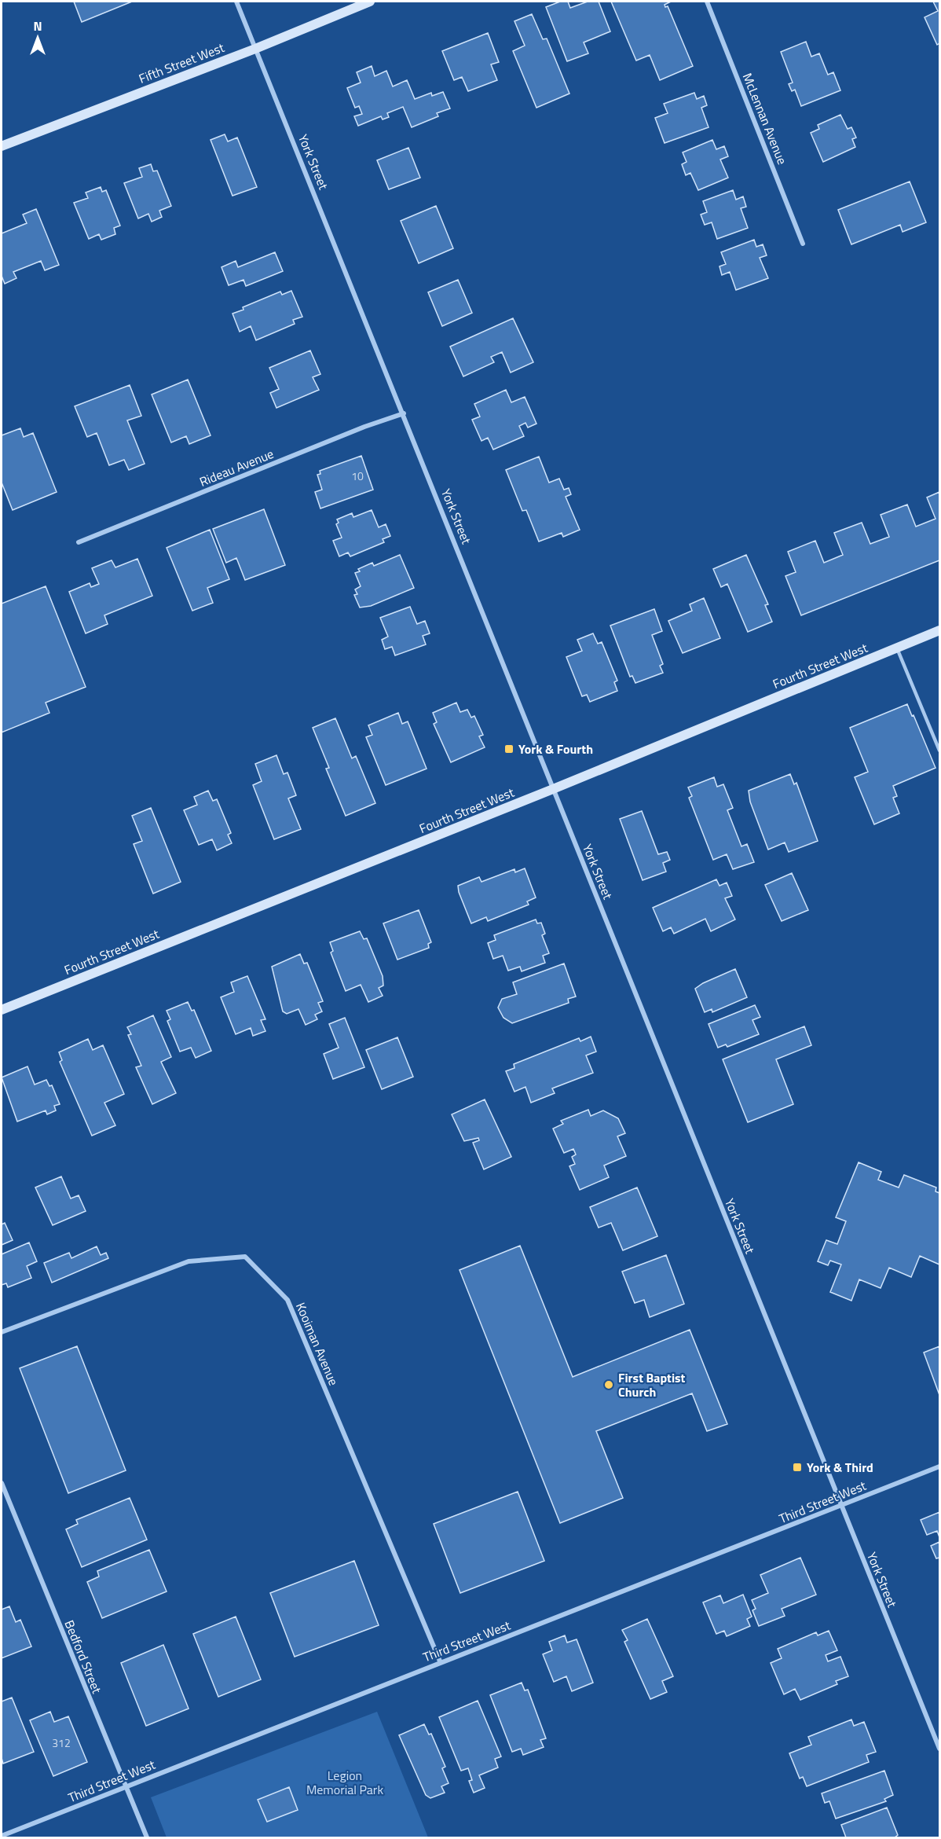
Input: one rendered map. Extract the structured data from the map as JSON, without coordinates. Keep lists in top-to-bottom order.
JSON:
{
  "streets": {
    "street": [
      "Fifth Street West",
      "McLennan Avenue",
      "York Street",
      "Rideau Avenue",
      "Fourth Street West",
      "Kooiman Avenue",
      "Third Street West",
      "Bedford Street"
    ]
  },
  "crossings": [
    ["Fifth Street West", "York Street"],
    ["York Street", "Rideau Avenue"],
    ["York Street", "Fourth Street West"],
    ["York Street", "Third Street West"],
    ["Kooiman Avenue", "Third Street West"],
    ["Third Street West", "Bedford Street"]
  ],
  "parks": ["Legion Memorial Park"],
  "places": {
    "transit": ["York & Fourth", "York & Third"],
    "other": ["First Baptist Church"]
  },
  "house_numbers": ["10", "312"],
  "north": "top"
}
